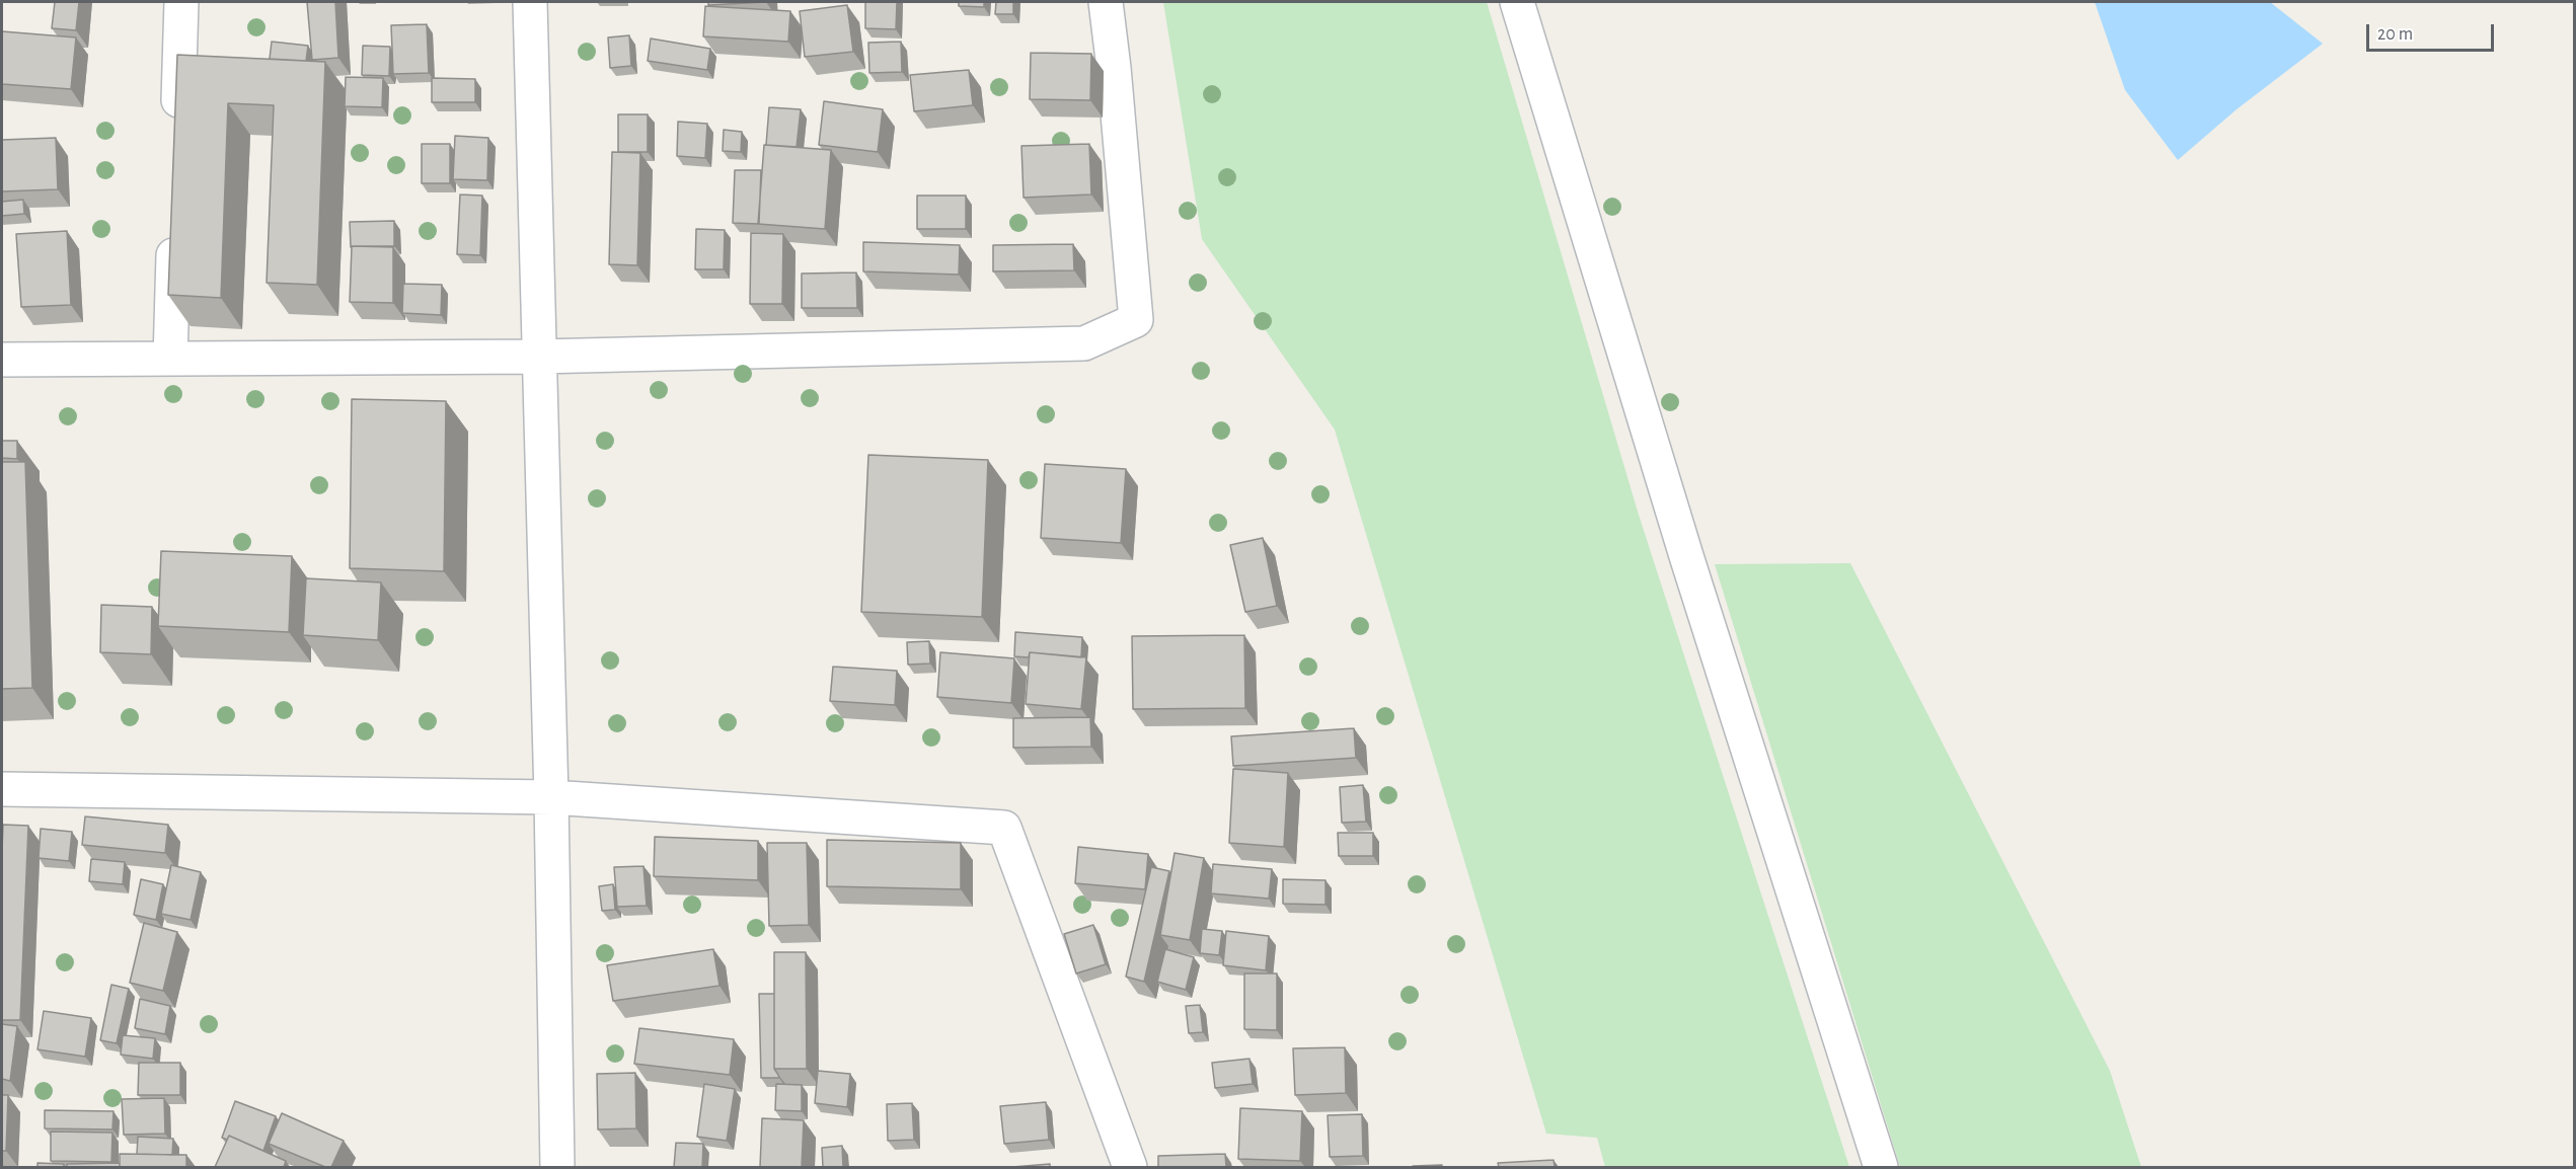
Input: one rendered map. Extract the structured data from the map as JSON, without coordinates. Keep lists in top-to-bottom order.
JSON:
{
  "scale_bar": "20 m"
}
